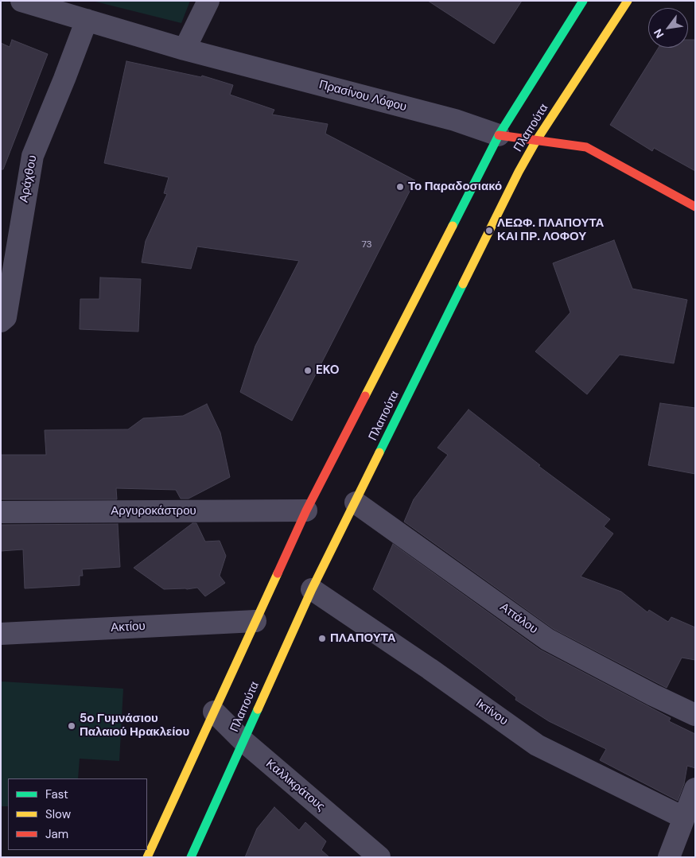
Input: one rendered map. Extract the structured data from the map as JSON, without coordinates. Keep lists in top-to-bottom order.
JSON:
{
  "streets": {
    "main road": ["Πρασίνου Λόφου", "Πλαπούτα"],
    "street": [
      "Αράχθου",
      "Αργυροκάστρου",
      "Αττάλου",
      "Ακτίου",
      "Ικτίνου",
      "Καλλικράτους"
    ]
  },
  "crossings": [
    ["Πρασίνου Λόφου", "Πλαπούτα"],
    ["Πρασίνου Λόφου", "Αράχθου"],
    ["Πλαπούτα", "Αργυροκάστρου"],
    ["Πλαπούτα", "Αττάλου"],
    ["Πλαπούτα", "Ακτίου"],
    ["Πλαπούτα", "Ικτίνου"],
    ["Πλαπούτα", "Καλλικράτους"]
  ],
  "places": [
    "Το Παραδοσιακό",
    "ΛΕΩΦ. ΠΛΑΠΟΥΤΑ ΚΑΙ ΠΡ. ΛΟΦΟΥ",
    "EKO",
    "ΠΛΑΠΟΥΤΑ",
    "5ο Γυμνάσιου Παλαιού Ηρακλείου"
  ],
  "house_numbers": ["73"],
  "legend": ["Fast", "Slow", "Jam"],
  "north": "bottom left"
}
